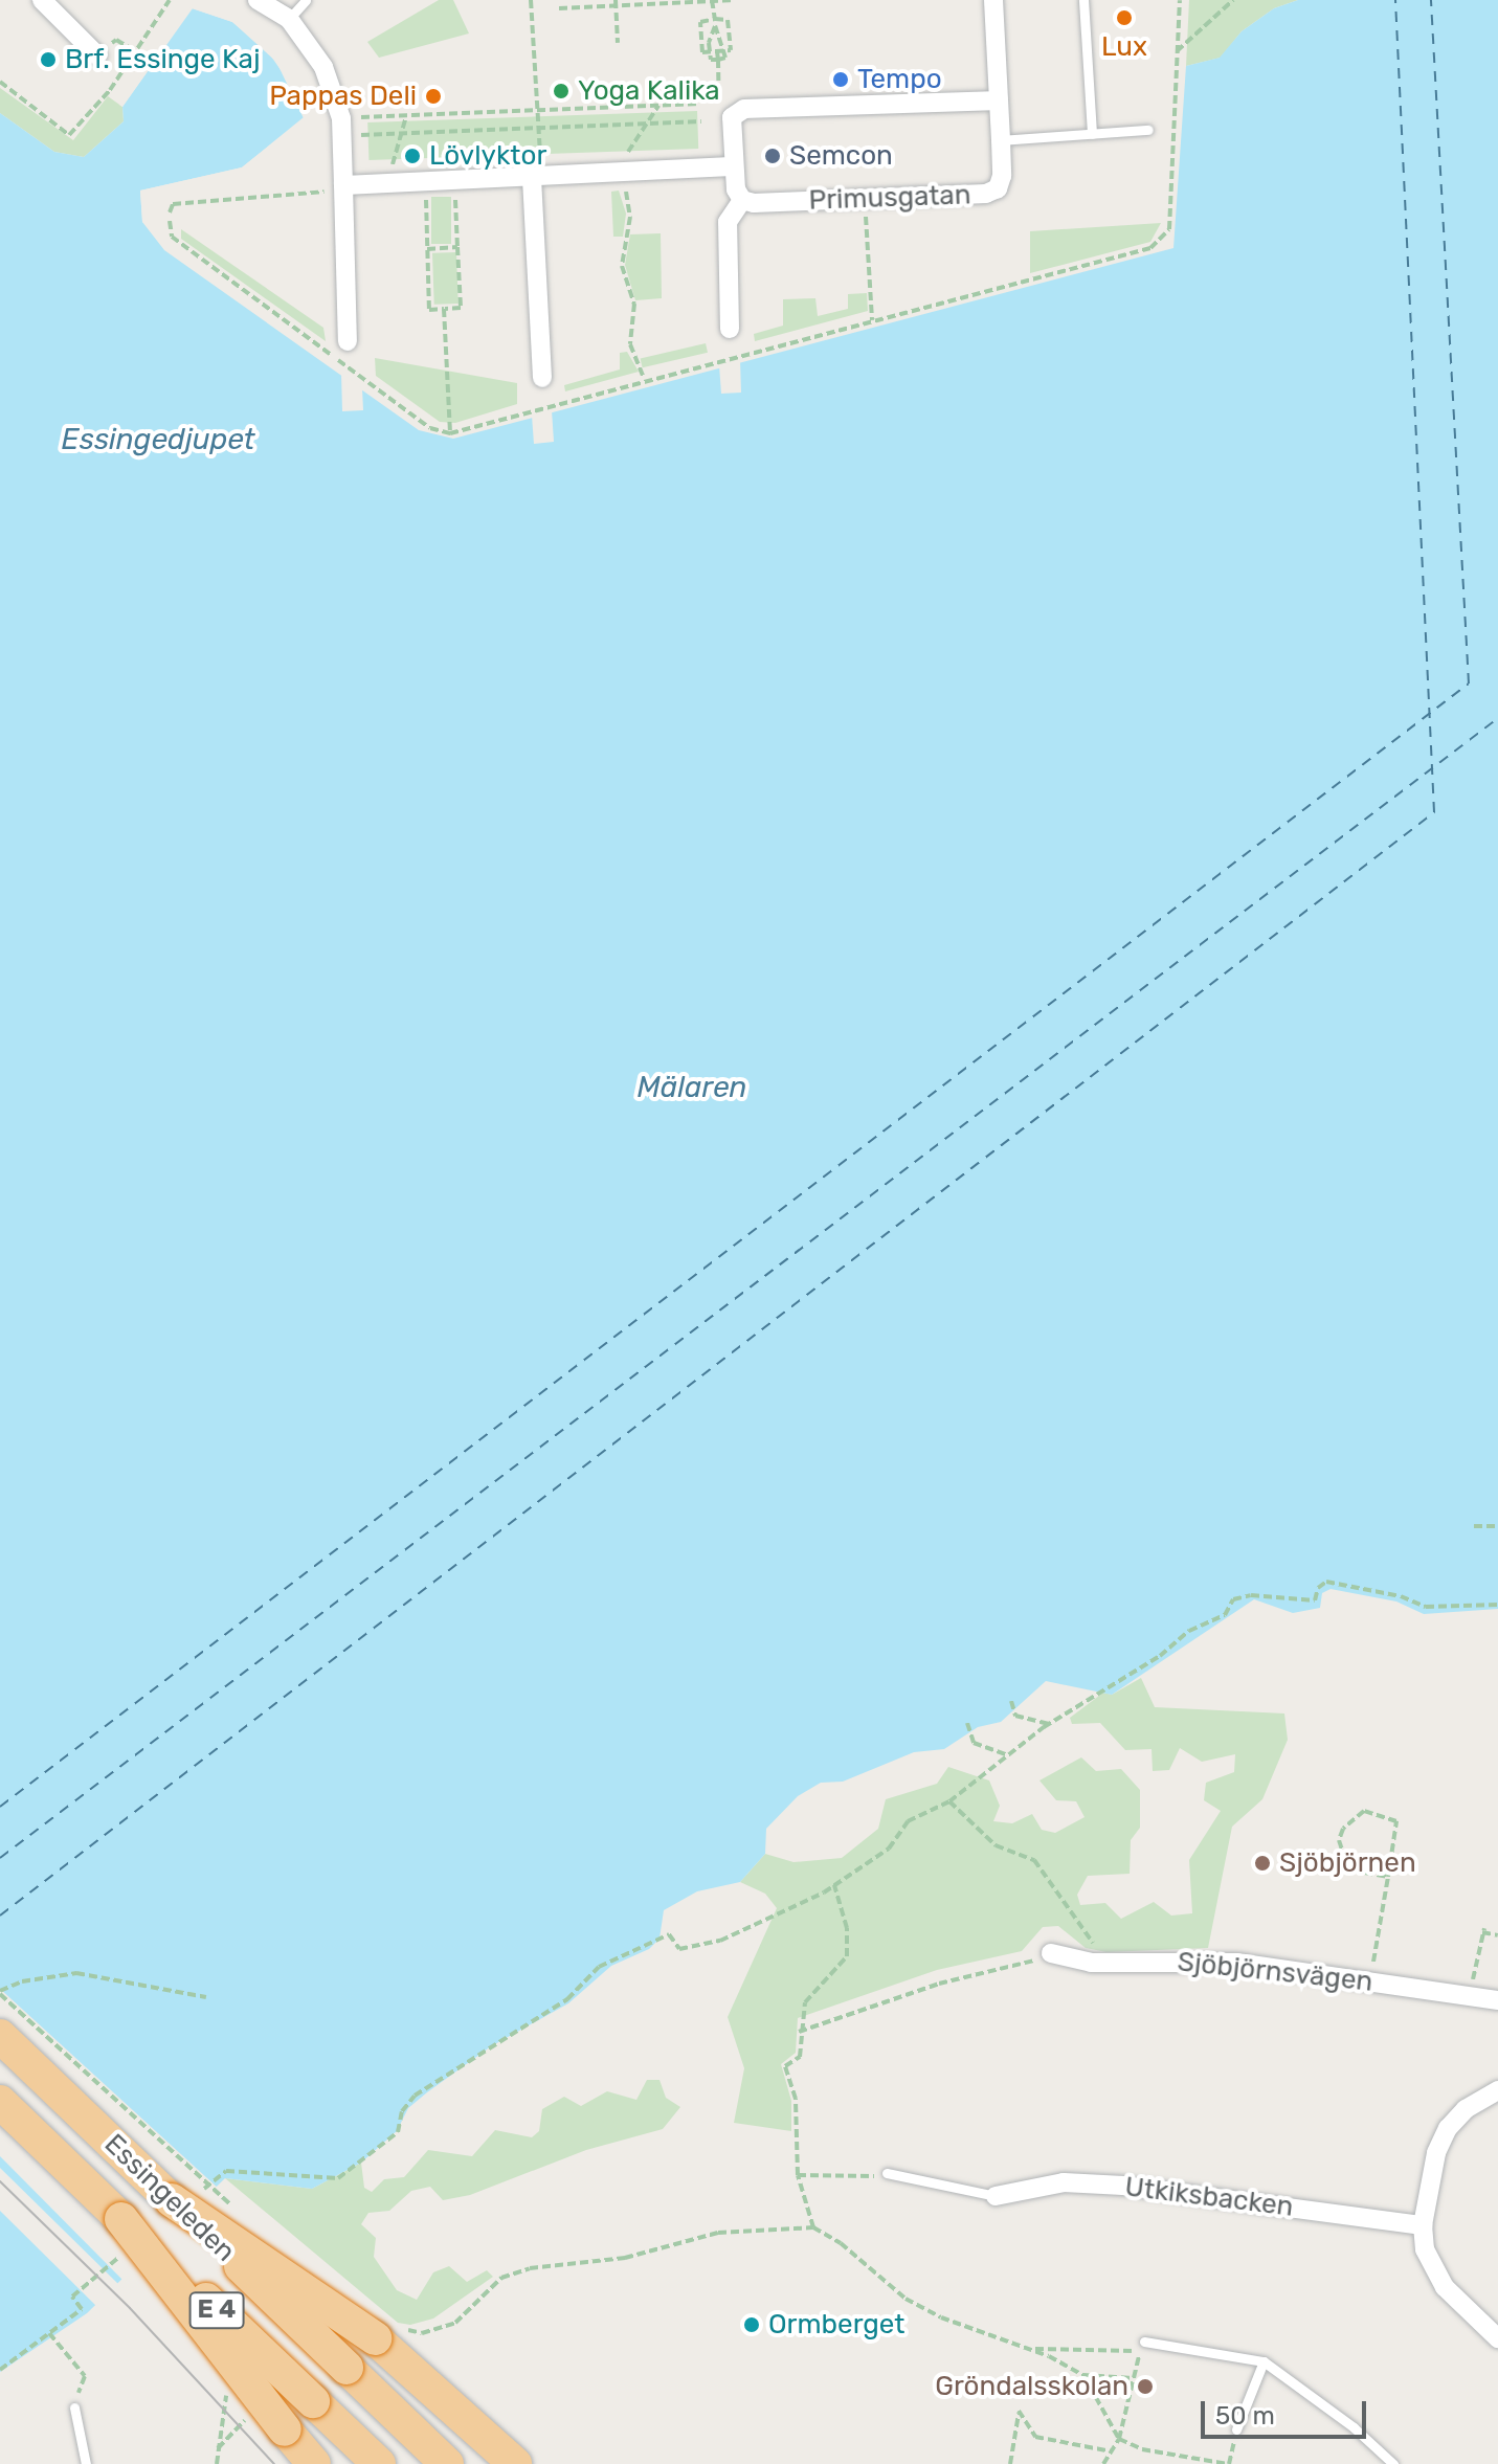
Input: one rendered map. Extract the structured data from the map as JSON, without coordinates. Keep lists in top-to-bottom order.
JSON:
{
  "streets": {
    "highway": ["Essingeleden", "E 4"],
    "street": ["Primusgatan", "Sjöbjörnsvägen", "Utkiksbacken"]
  },
  "water": ["Essingedjupet", "Mälaren"],
  "places": [
    "Lux",
    "Brf. Essinge Kaj",
    "Tempo",
    "Yoga Kalika",
    "Pappas Deli",
    "Lövlyktor",
    "Semcon",
    "Sjöbjörnen",
    "Ormberget",
    "Gröndalsskolan"
  ],
  "scale_bar": "50 m"
}
